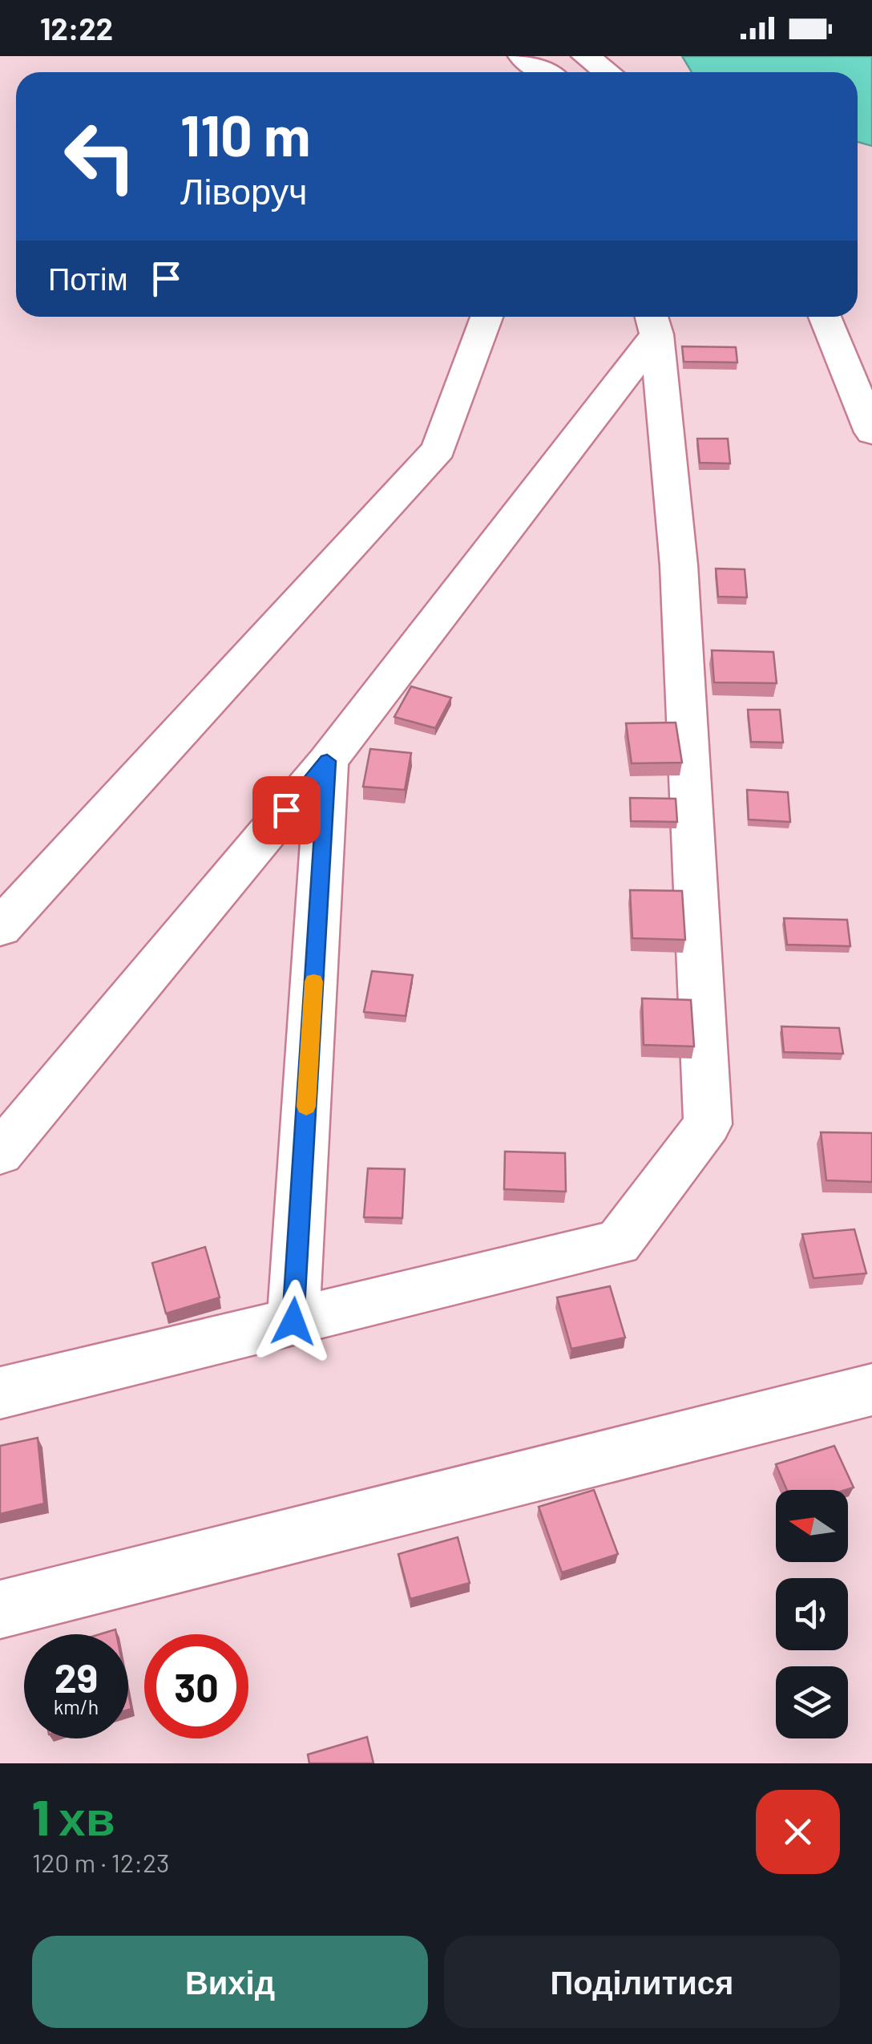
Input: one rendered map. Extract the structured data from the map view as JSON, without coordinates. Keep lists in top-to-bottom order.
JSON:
{
  "north": "left",
  "page": {
    "status": "12:22",
    "turn": ["110 m", "Ліворуч"],
    "then": "Потім",
    "speed": "29 km/h",
    "limit": "30",
    "heading": ["1 хв", "120 m · 12:23"],
    "buttons": ["Вихід", "Поділитися"]
  }
}
